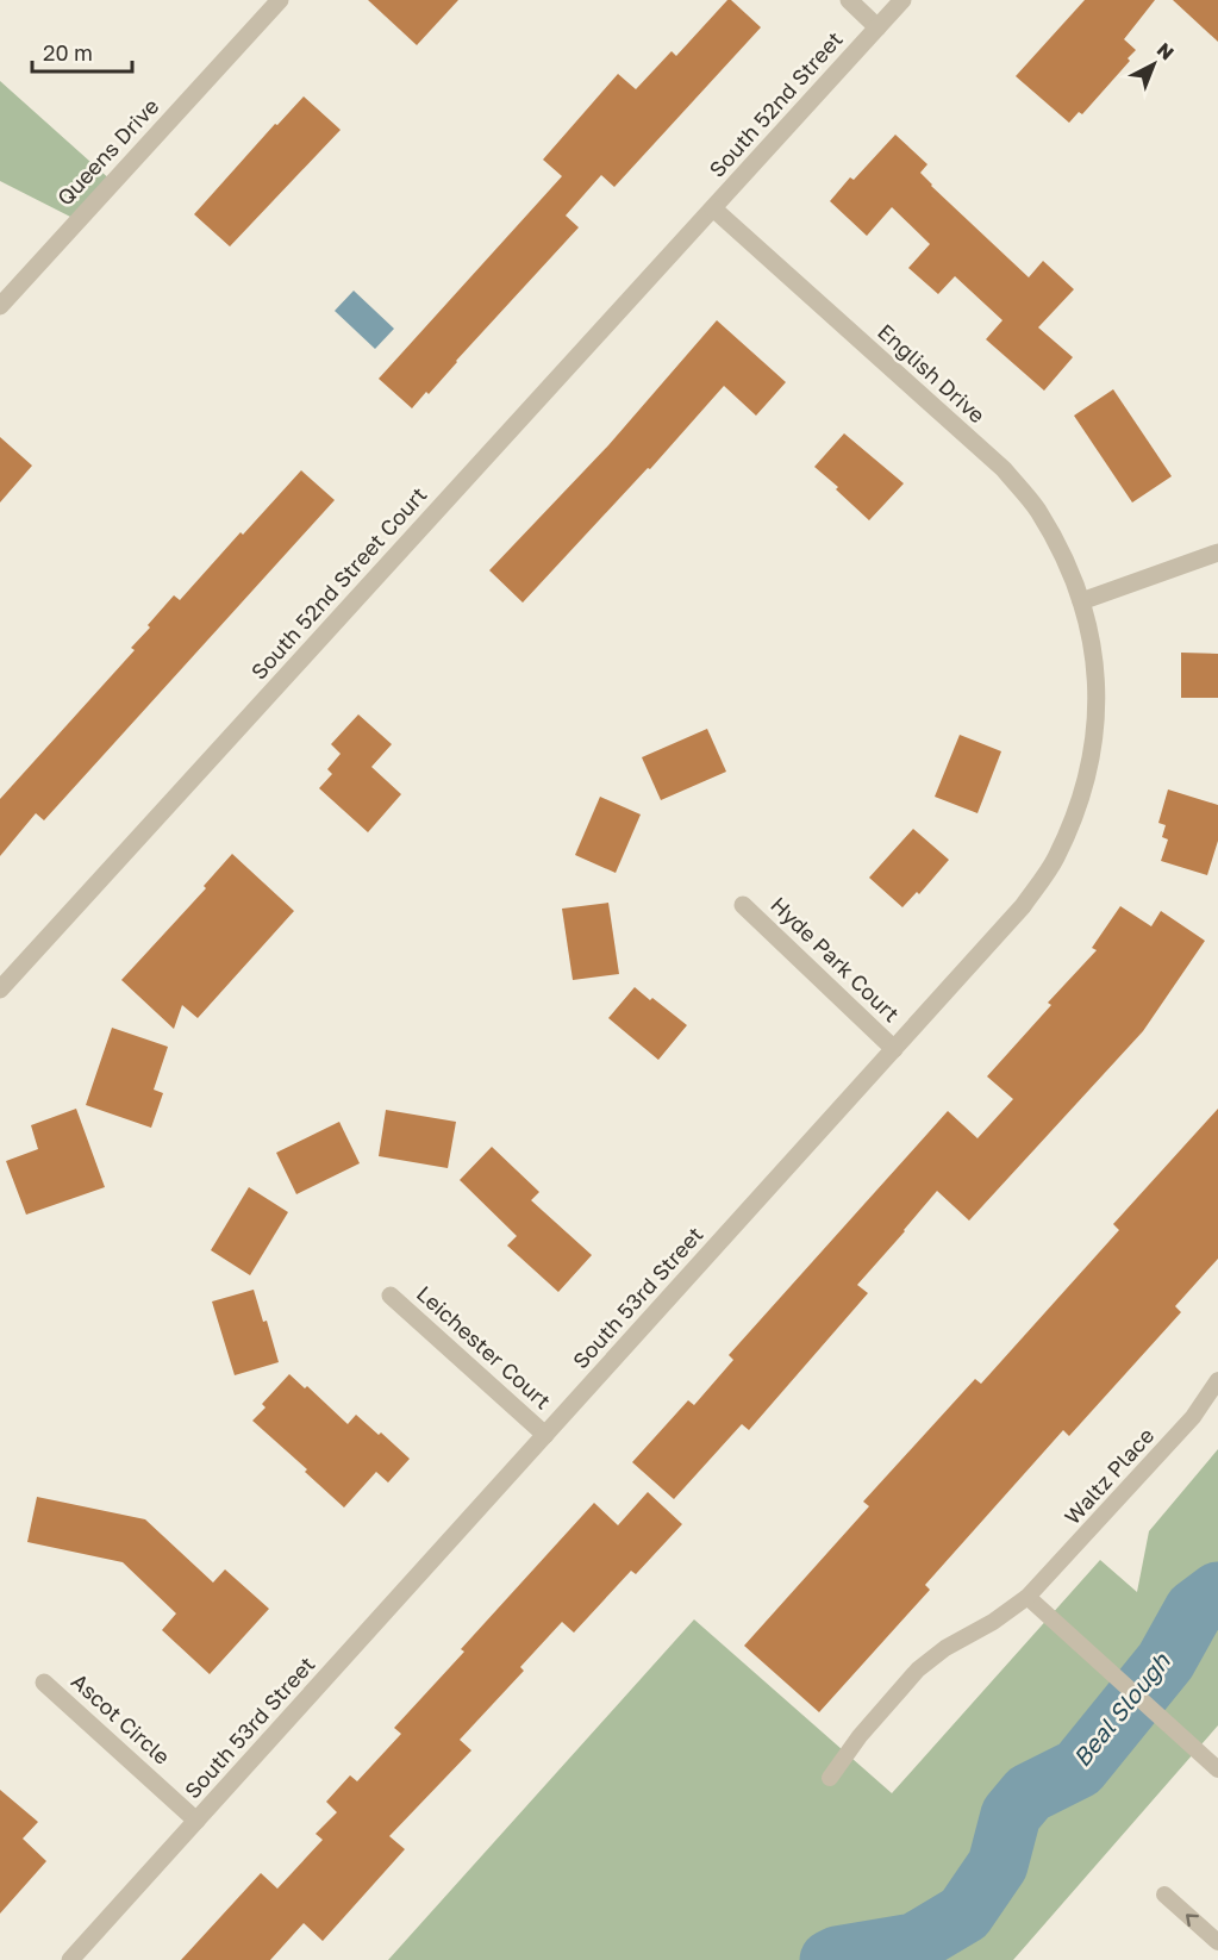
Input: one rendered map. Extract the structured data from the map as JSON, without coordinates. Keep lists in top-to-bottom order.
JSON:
{
  "streets": {
    "street": [
      "South 52nd Street",
      "Queens Drive",
      "English Drive",
      "South 52nd Street Court",
      "Hyde Park Court",
      "South 53rd Street",
      "Leichester Court",
      "Ascot Circle"
    ],
    "lane": ["Waltz Place"]
  },
  "crossings": [
    ["South 52nd Street", "English Drive"],
    ["South 52nd Street", "South 52nd Street Court"],
    ["English Drive", "South 52nd Street Court"],
    ["English Drive", "South 53rd Street"],
    ["Hyde Park Court", "South 53rd Street"],
    ["South 53rd Street", "Leichester Court"],
    ["South 53rd Street", "Ascot Circle"]
  ],
  "water": ["Beal Slough"],
  "scale_bar": "20 m",
  "north": "top right"
}
